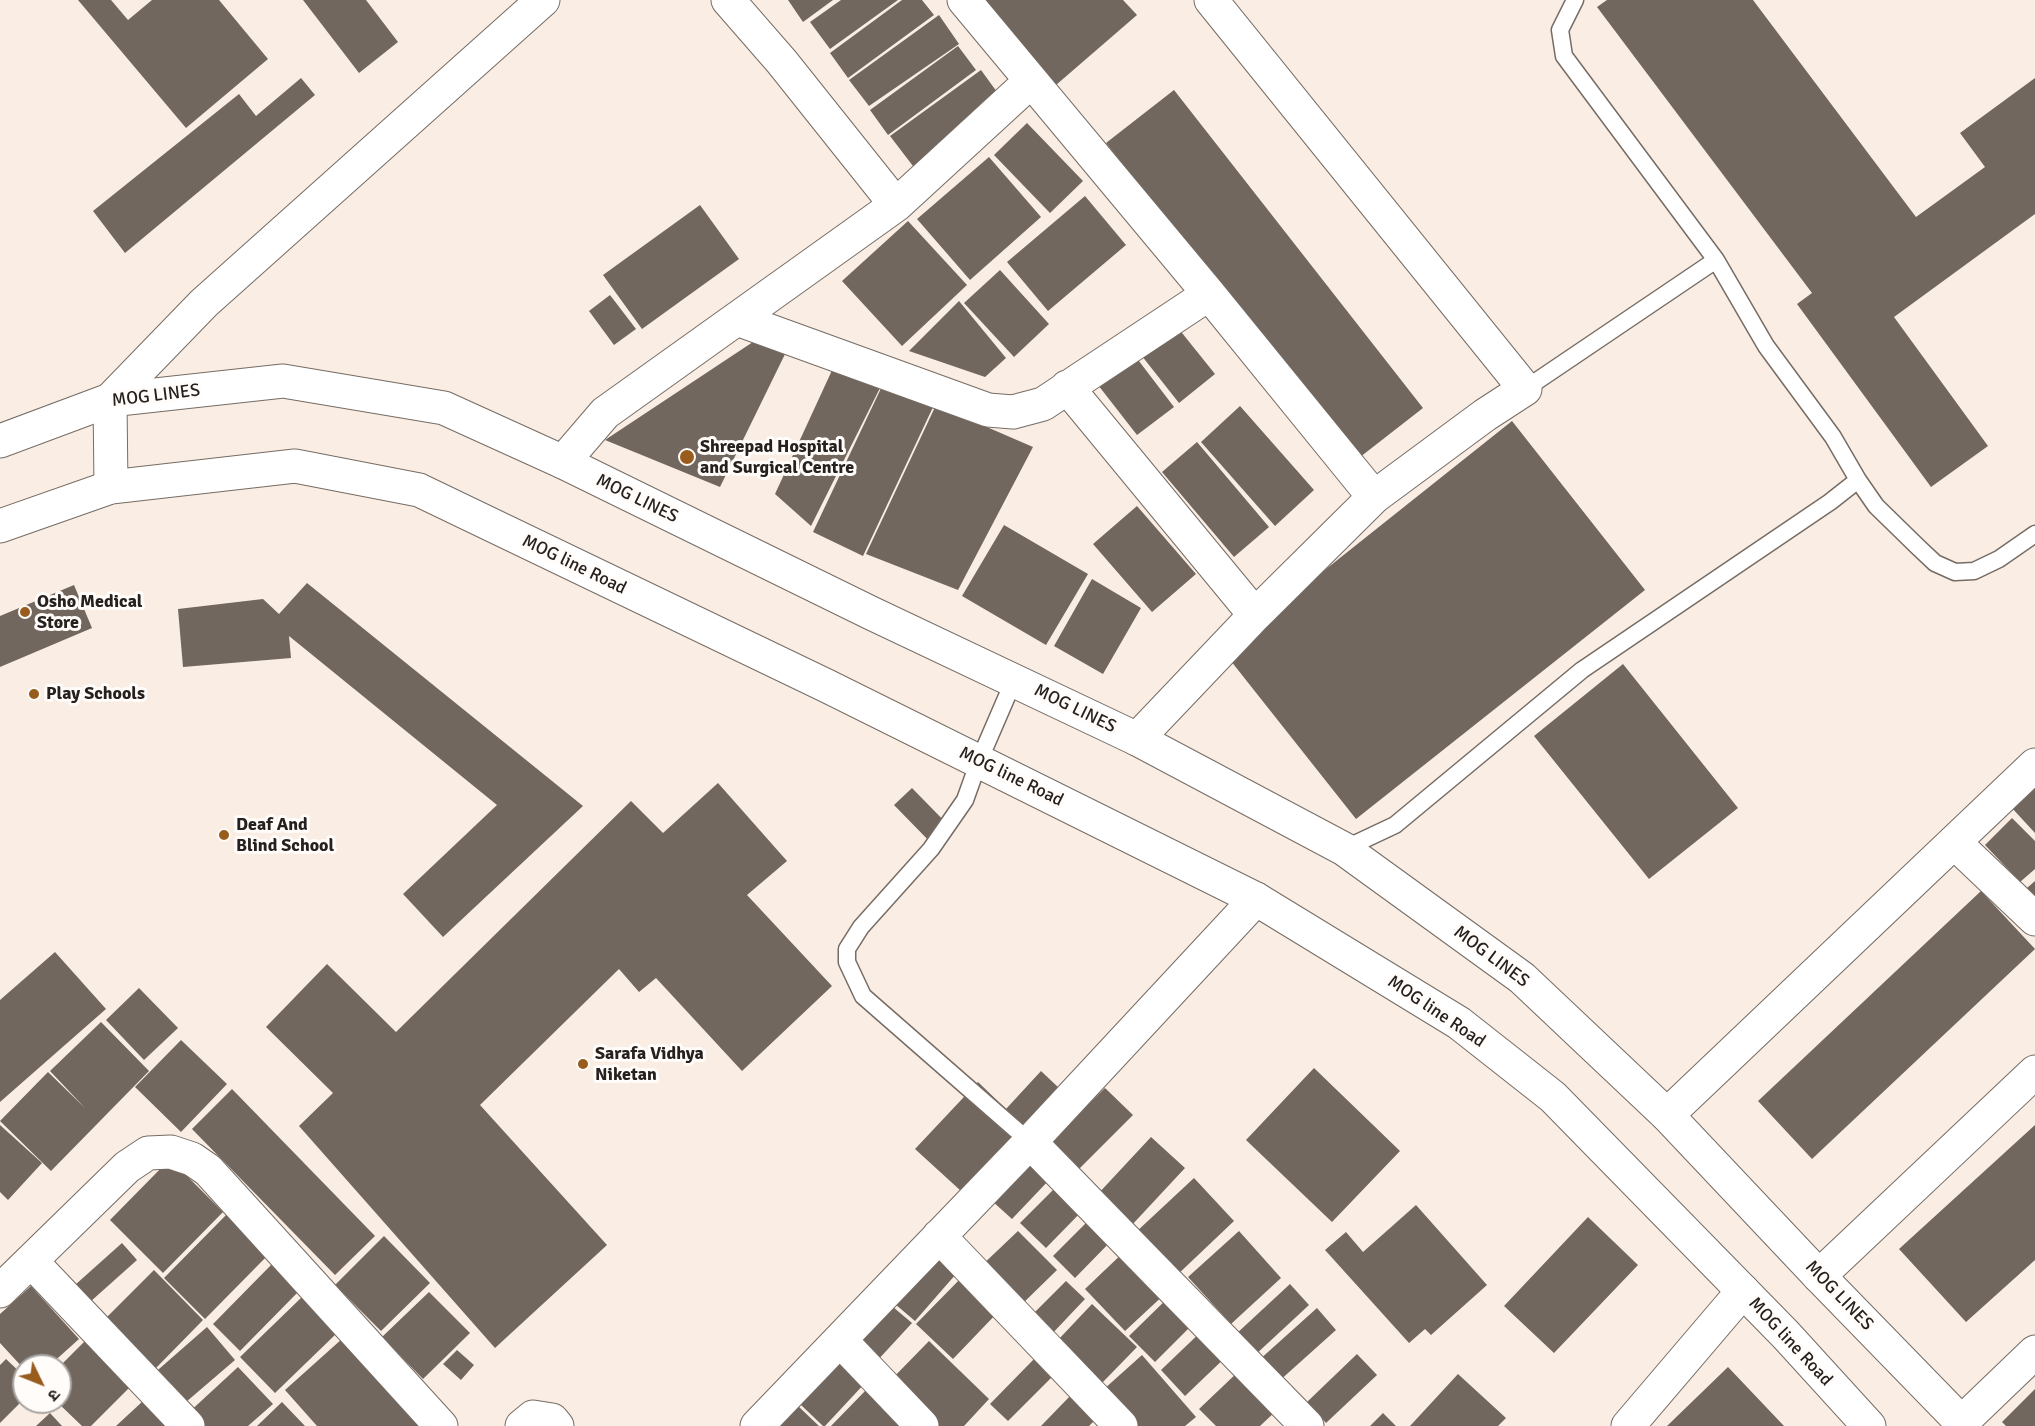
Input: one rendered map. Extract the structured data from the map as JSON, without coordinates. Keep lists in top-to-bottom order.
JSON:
{
  "streets": {
    "street": ["MOG LINES", "MOG line Road"]
  },
  "places": [
    "Shreepad Hospital and Surgical Centre",
    "Osho Medical Store",
    "Play Schools",
    "Deaf And Blind School",
    "Sarafa Vidhya Niketan"
  ],
  "north": "bottom right"
}
